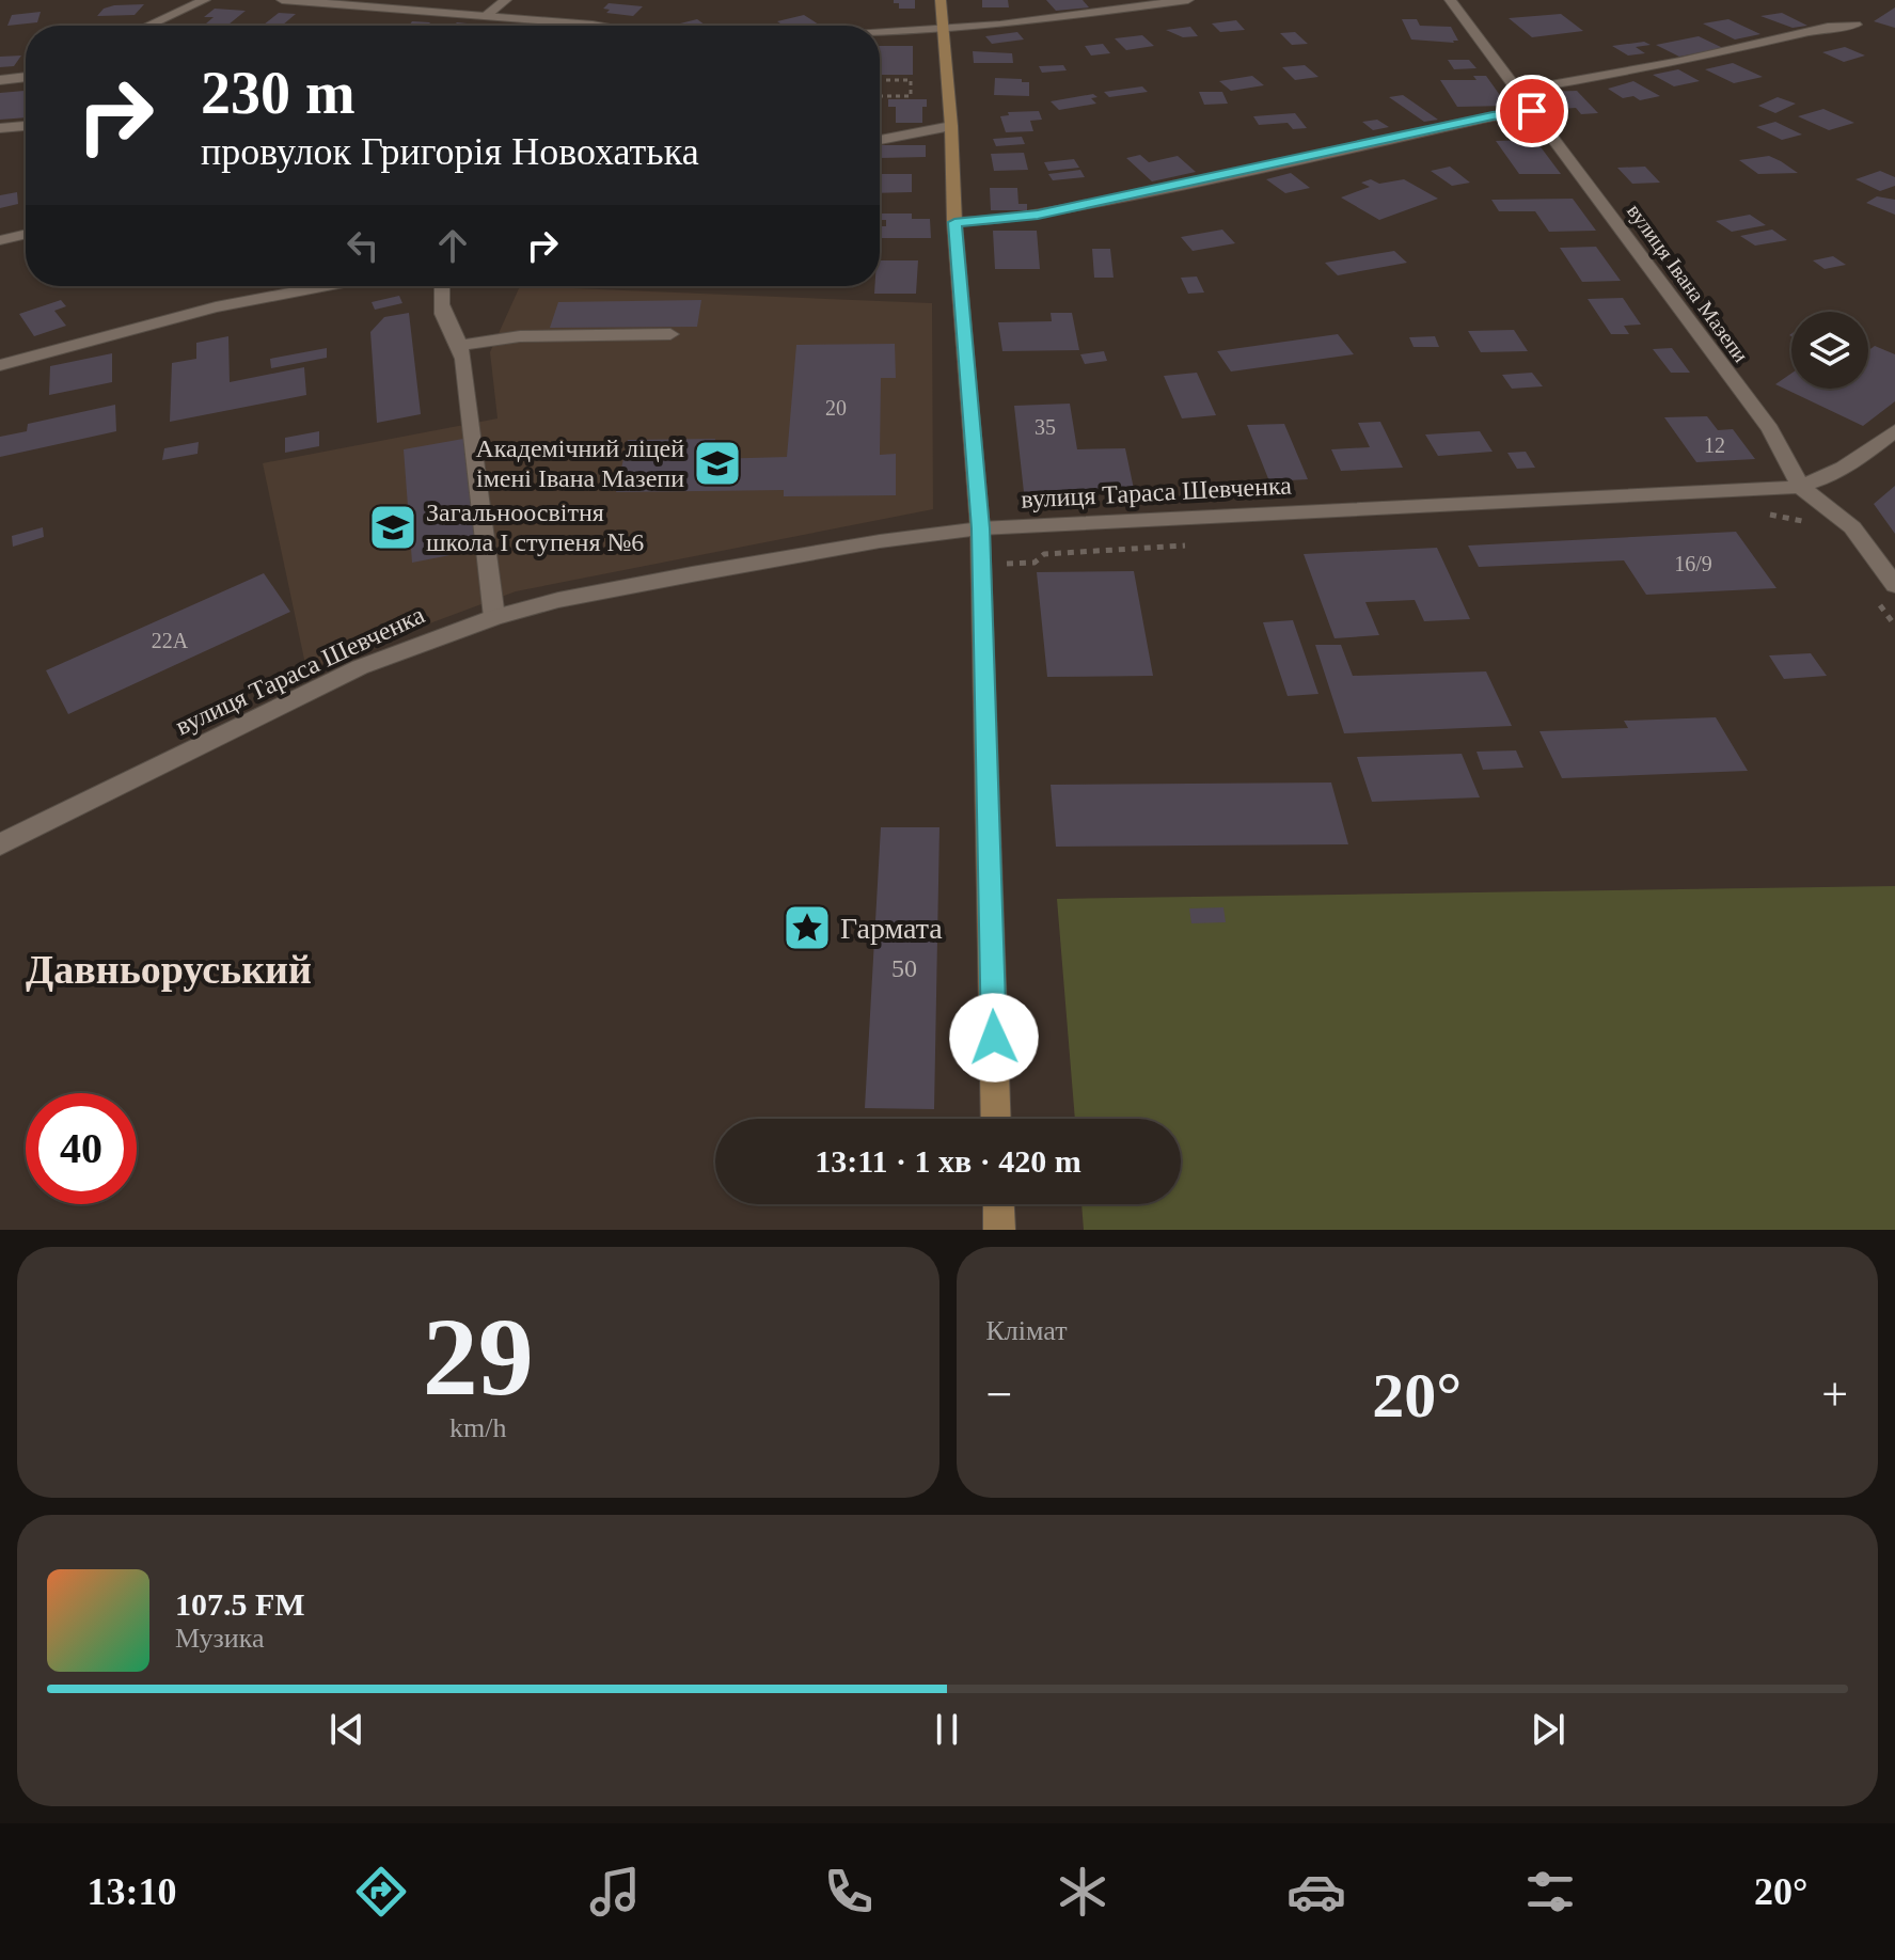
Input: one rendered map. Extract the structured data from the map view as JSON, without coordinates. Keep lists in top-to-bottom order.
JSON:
{
  "streets": {
    "street": ["вулиця Івана Мазепи", "вулиця Тараса Шевченка"]
  },
  "crossings": [
    ["вулиця Івана Мазепи", "вулиця Тараса Шевченка"]
  ],
  "districts": ["Давньоруський"],
  "places": {
    "school or university": ["Академічний ліцей імені Івана Мазепи", "Загальноосвітня школа І ступеня №6"],
    "place": ["Гармата"]
  },
  "house_numbers": [
    "20",
    "35",
    "12",
    "16/9",
    "22А",
    "50"
  ],
  "page": {
    "turn": ["230 m", "провулок Григорія Новохатька"],
    "limit": "40",
    "trip": "13:11 · 1 хв · 420 m",
    "tile": [
      ["29", "km/h"],
      "Клімат"
    ],
    "heat": ["−", "20°", "+"],
    "song": ["107.5 FM", "Музика"],
    "tabs": ["13:10", "20°"]
  }
}
